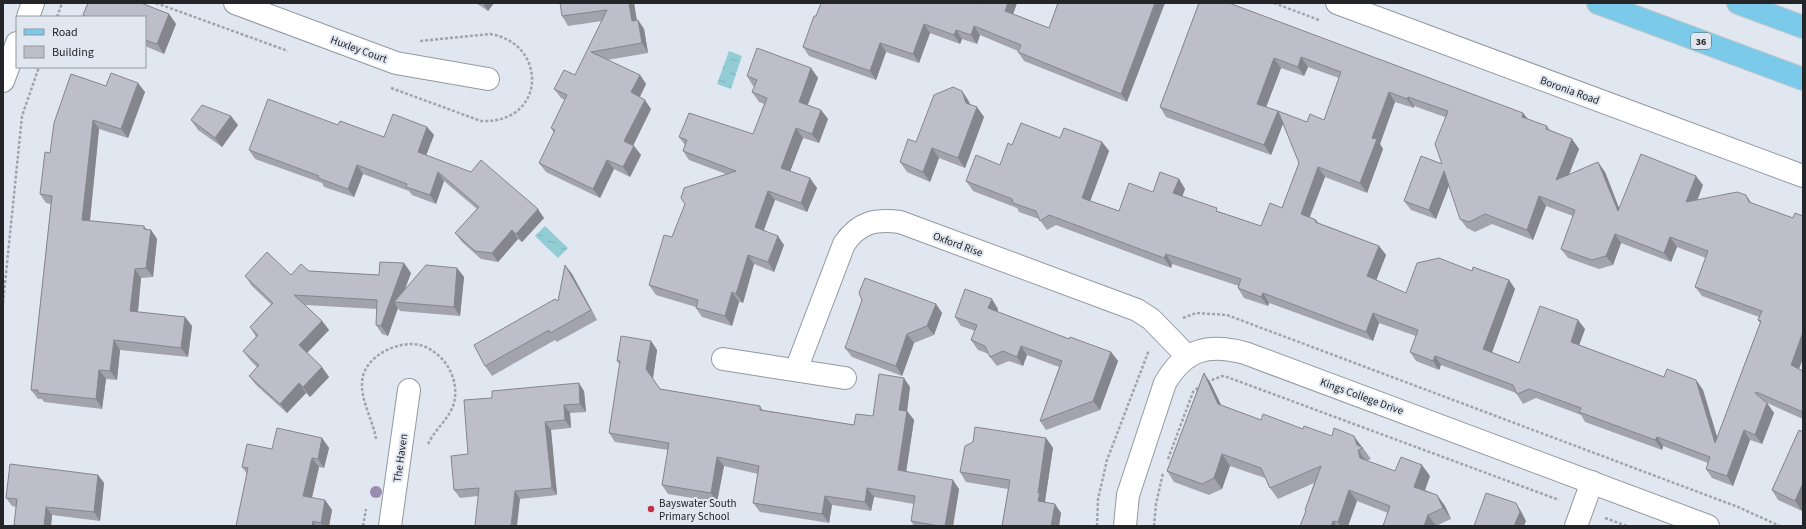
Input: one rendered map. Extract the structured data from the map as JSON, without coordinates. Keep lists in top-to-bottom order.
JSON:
{
  "streets": {
    "main road": ["36"],
    "street": [
      "Huxley Court",
      "Boronia Road",
      "Oxford Rise",
      "Kings College Drive",
      "The Haven"
    ]
  },
  "crossings": [
    ["Oxford Rise", "Kings College Drive"]
  ],
  "places": ["Bayswater South Primary School"],
  "legend": ["Road", "Building"]
}
